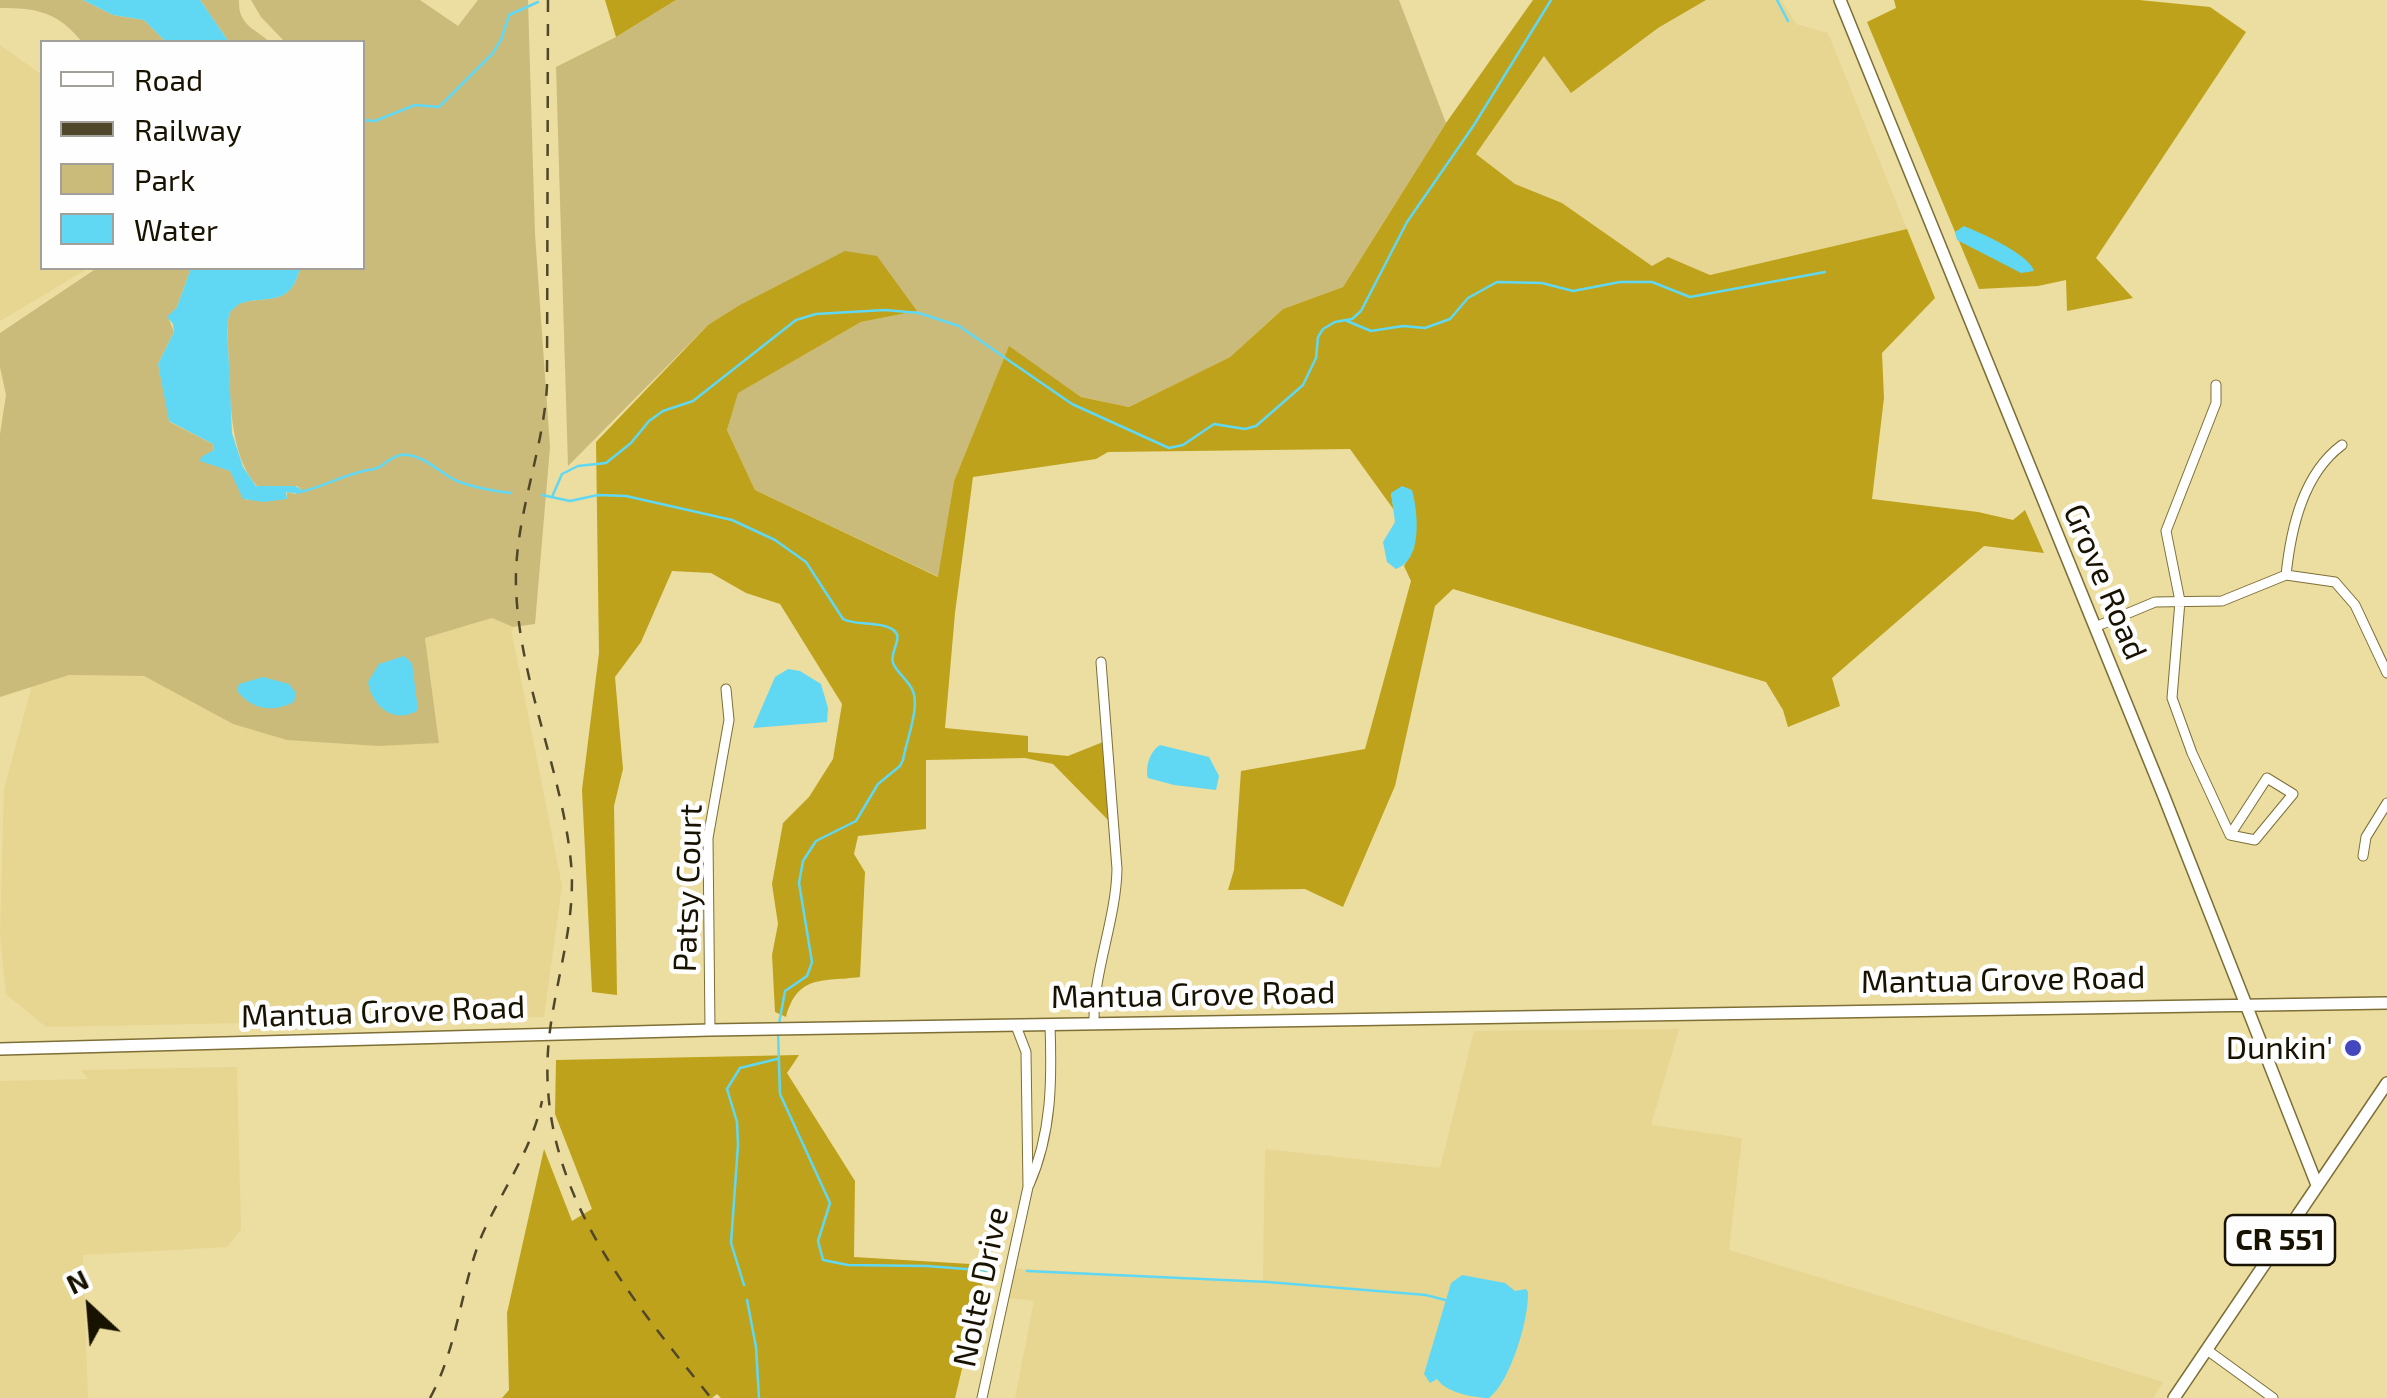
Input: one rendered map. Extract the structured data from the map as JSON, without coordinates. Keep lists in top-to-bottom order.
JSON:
{
  "streets": {
    "main road": ["Grove Road", "Mantua Grove Road", "CR 551"],
    "street": ["Patsy Court", "Nolte Drive"]
  },
  "crossings": [
    ["Grove Road", "Mantua Grove Road"],
    ["Grove Road", "CR 551"],
    ["Patsy Court", "Mantua Grove Road"],
    ["Mantua Grove Road", "Nolte Drive"]
  ],
  "places": ["Dunkin'"],
  "legend": [
    "Road",
    "Railway",
    "Park",
    "Water"
  ],
  "north": "top left"
}
